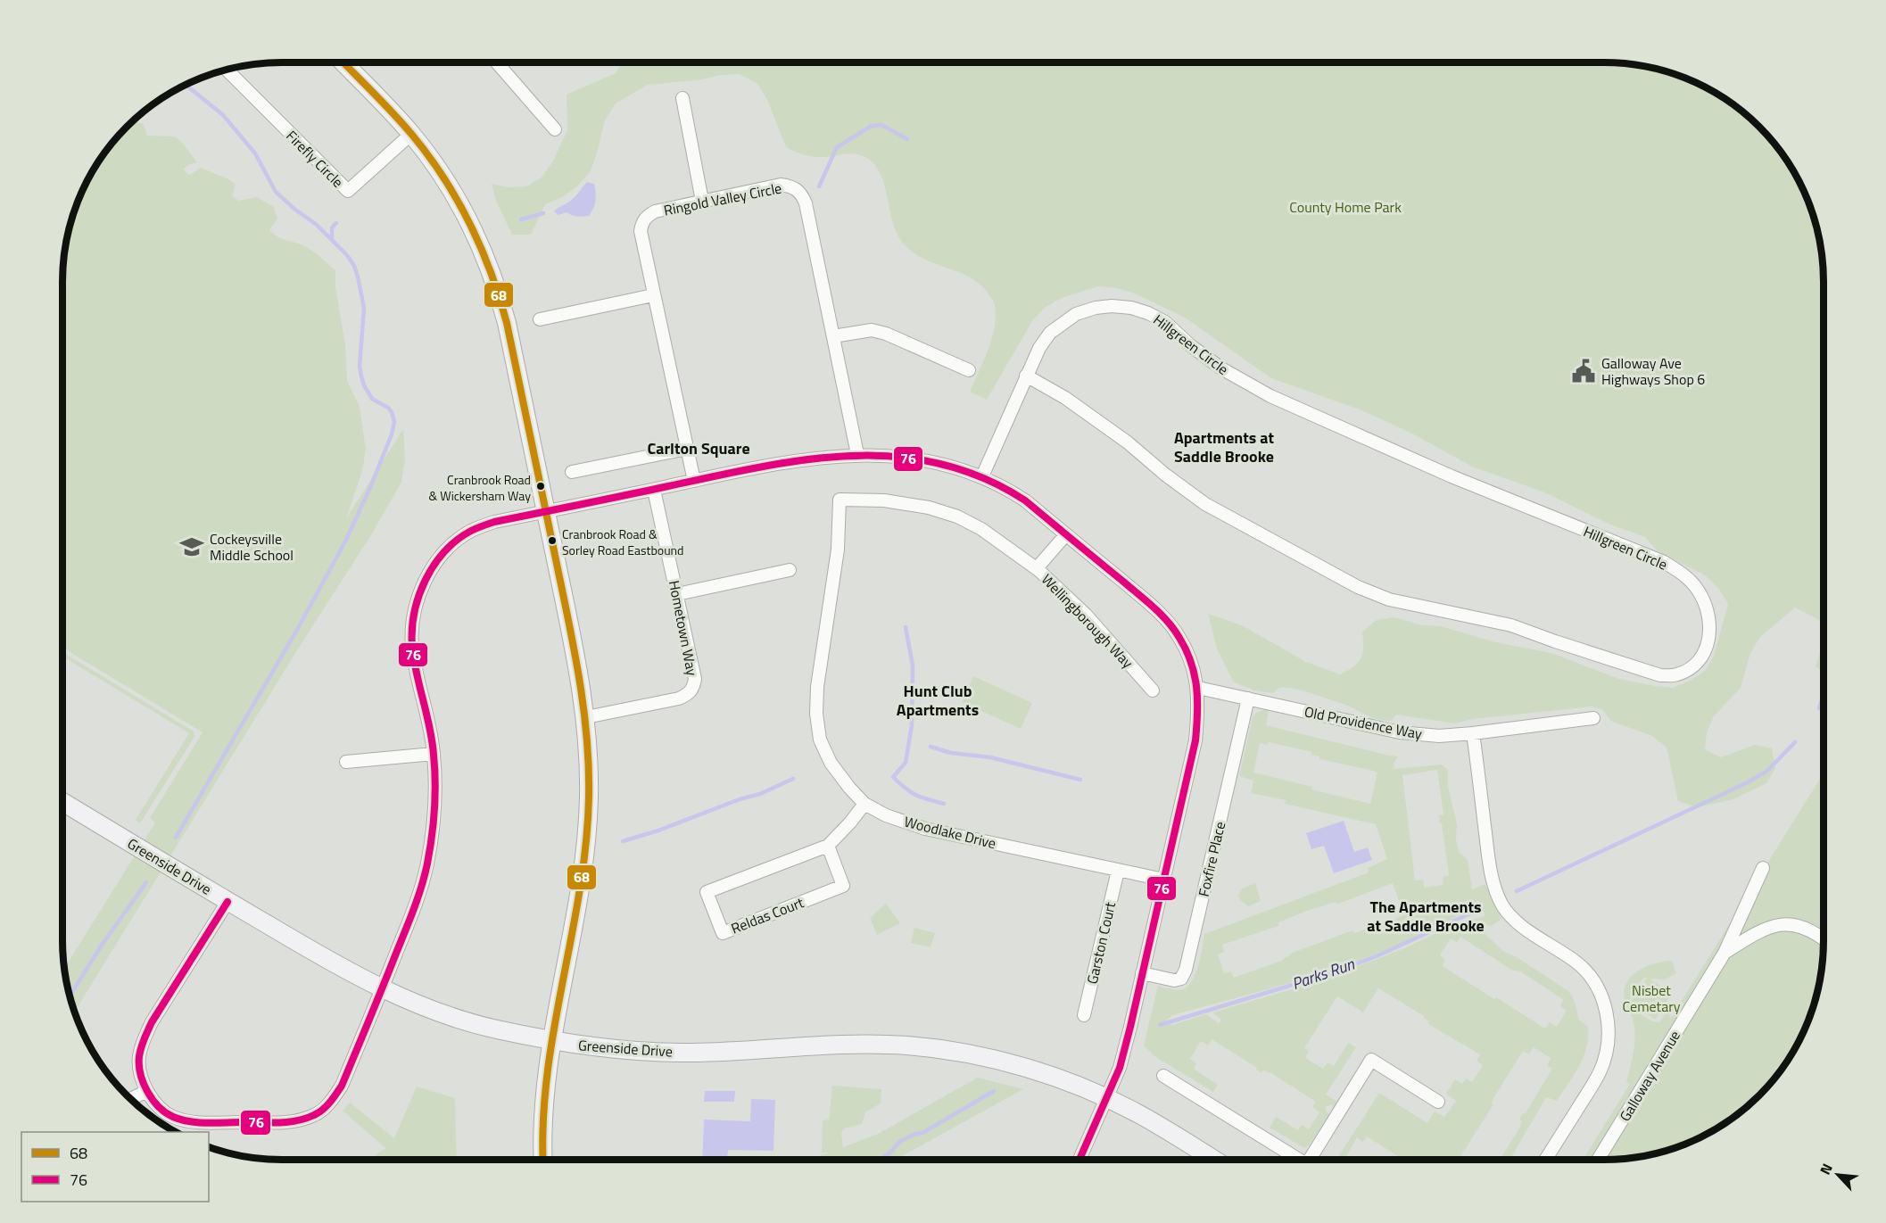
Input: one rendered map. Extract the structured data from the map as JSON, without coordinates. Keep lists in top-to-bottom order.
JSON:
{
  "streets": {
    "street": [
      "Firefly Circle",
      "Ringold Valley Circle",
      "Hillgreen Circle",
      "Wellingborough Way",
      "Hometown Way",
      "Old Providence Way",
      "Woodlake Drive",
      "Foxfire Place",
      "Greenside Drive",
      "Reldas Court",
      "Garston Court",
      "Galloway Avenue"
    ]
  },
  "crossings": [
    ["Wellingborough Way", "Woodlake Drive"],
    ["Old Providence Way", "Foxfire Place"],
    ["Woodlake Drive", "Reldas Court"],
    ["Woodlake Drive", "Garston Court"]
  ],
  "districts": [
    "Apartments at Saddle Brooke",
    "Carlton Square",
    "Hunt Club Apartments",
    "The Apartments at Saddle Brooke"
  ],
  "water": ["Parks Run"],
  "parks": ["County Home Park", "Nisbet Cemetary"],
  "places": {
    "public building": ["Galloway Ave Highways Shop 6"],
    "other": ["Cranbrook Road & Wickersham Way", "Cranbrook Road & Sorley Road Eastbound"],
    "school or university": ["Cockeysville Middle School"]
  },
  "lines": ["transit line 68", "transit line 76"],
  "legend": ["68", "76"],
  "north": "top left"
}
